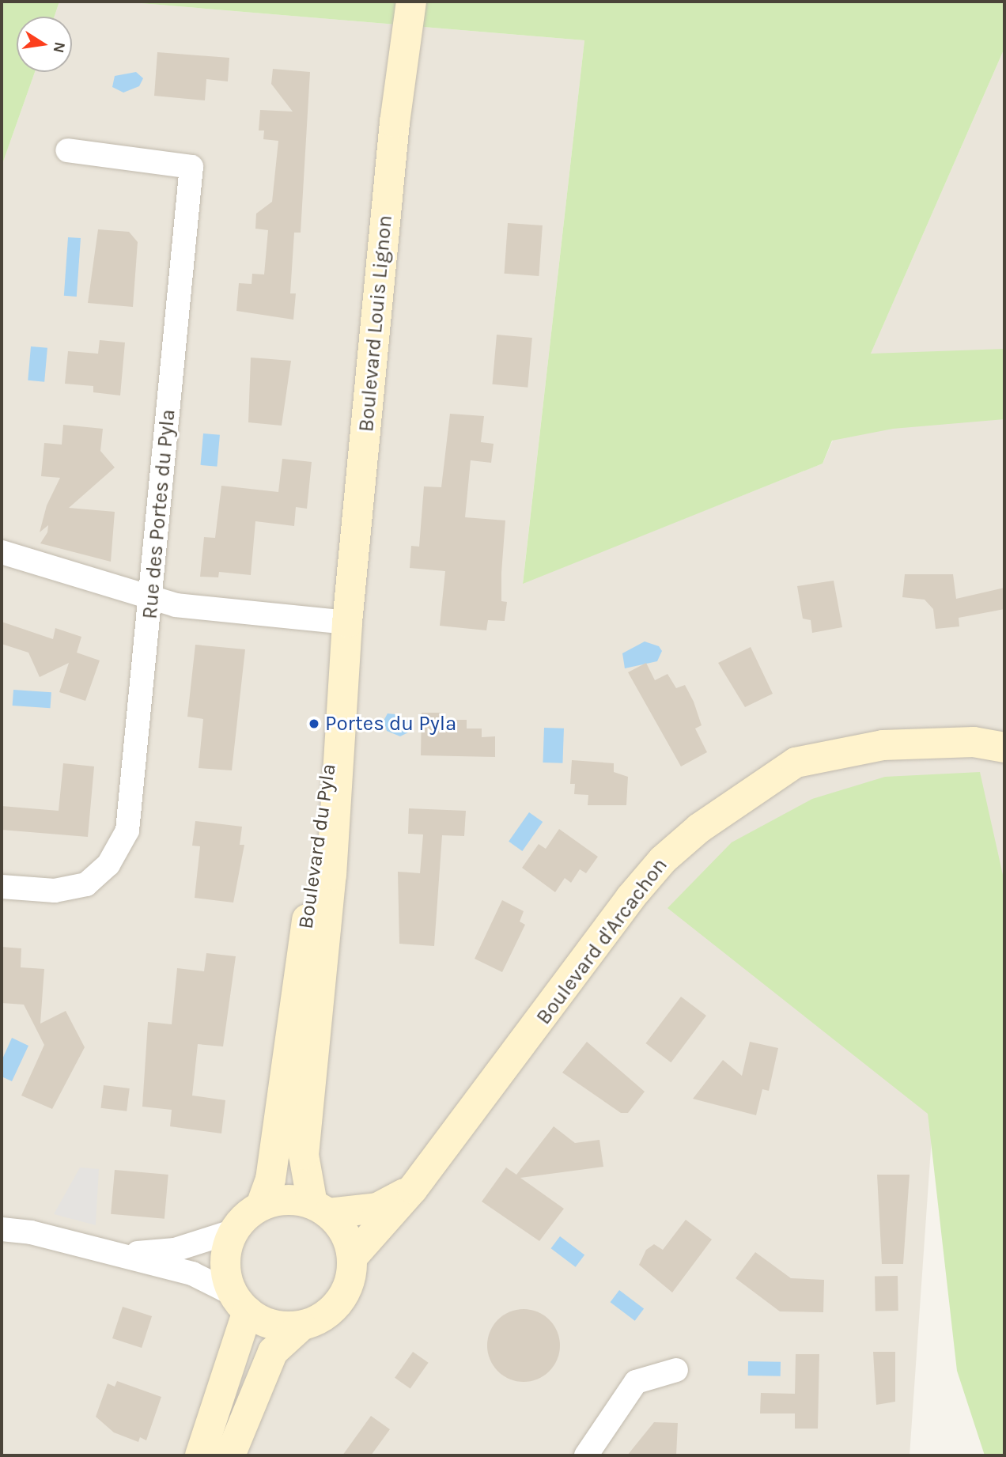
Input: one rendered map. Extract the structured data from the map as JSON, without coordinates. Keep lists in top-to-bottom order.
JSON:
{
  "streets": {
    "main road": ["Boulevard Louis Lignon", "Boulevard du Pyla", "Boulevard d'Arcachon"],
    "street": ["Rue des Portes du Pyla"]
  },
  "crossings": [
    ["Boulevard Louis Lignon", "Boulevard du Pyla"],
    ["Boulevard du Pyla", "Boulevard d'Arcachon"]
  ],
  "places": ["Portes du Pyla"],
  "north": "right"
}
